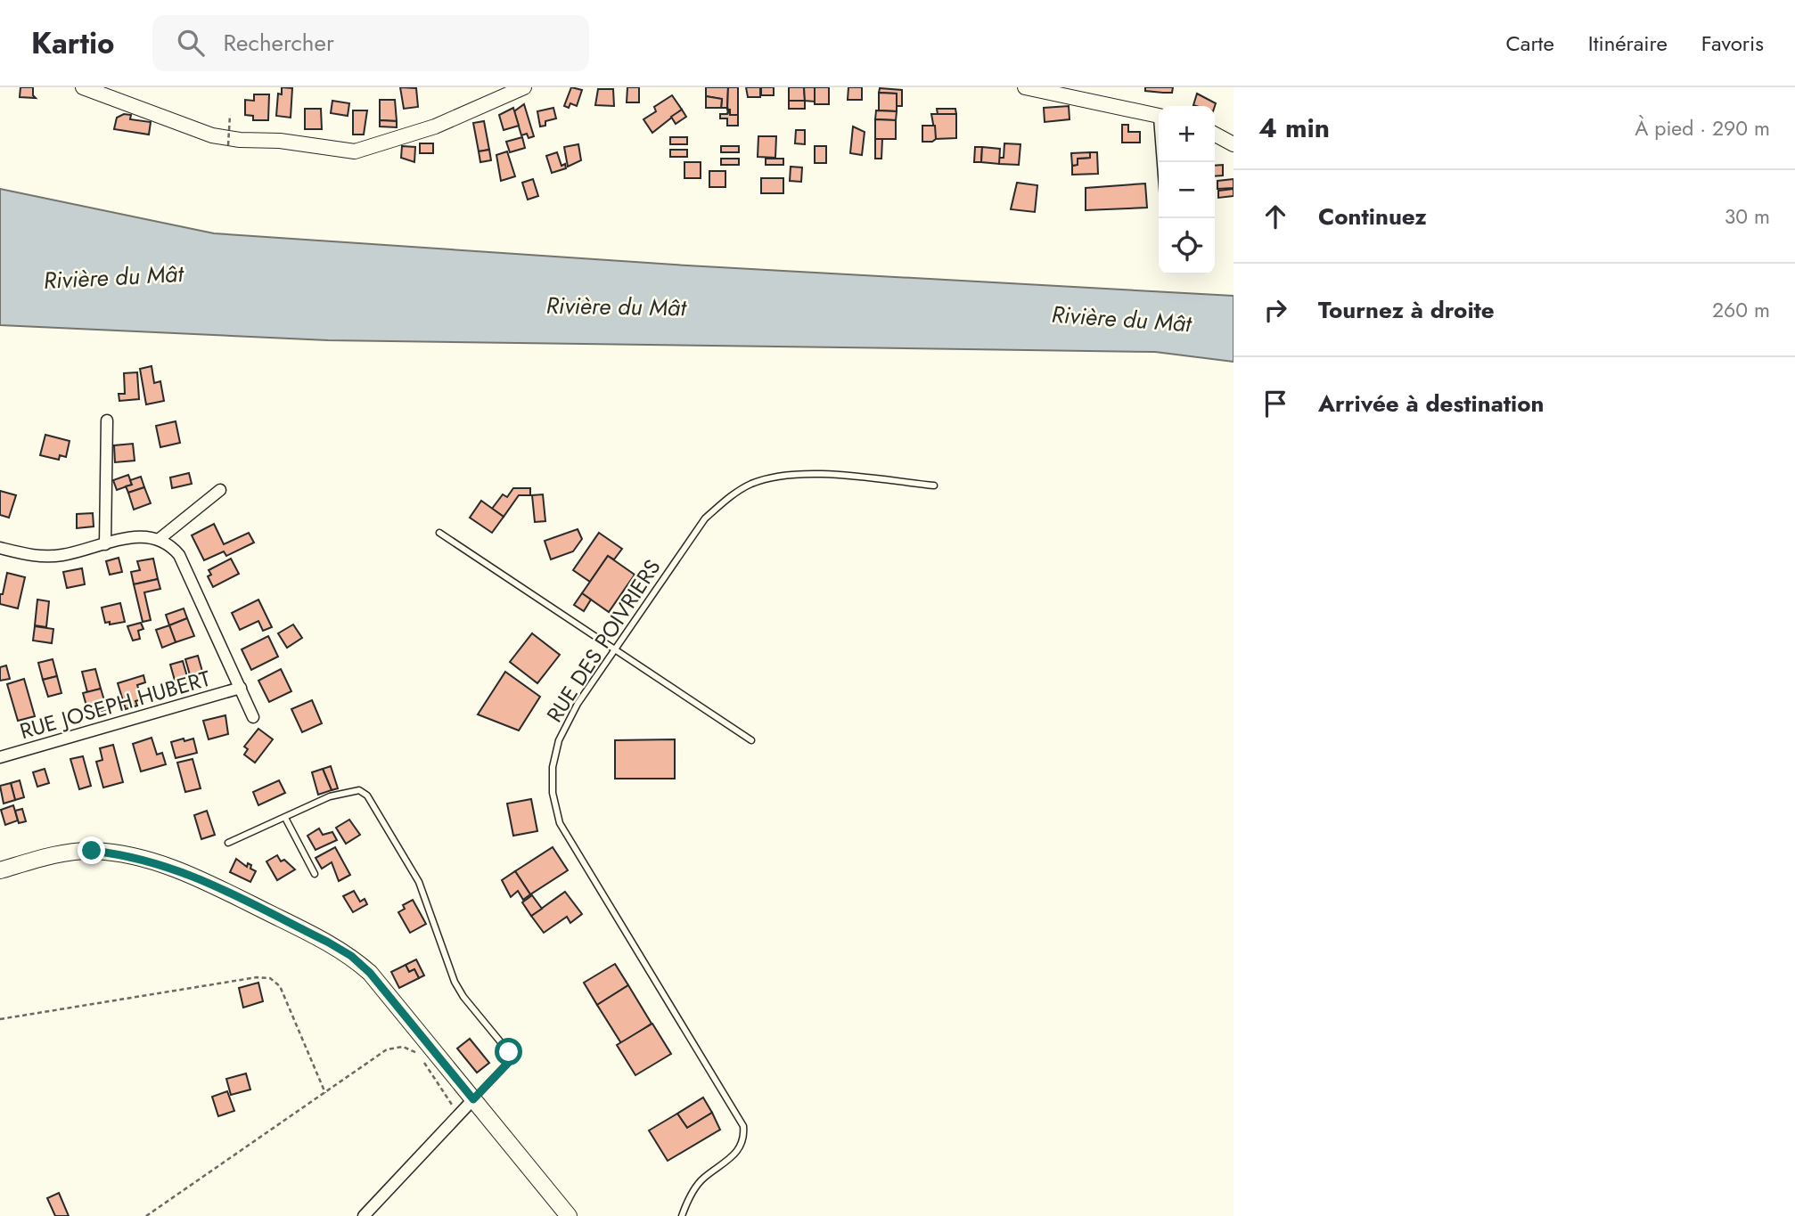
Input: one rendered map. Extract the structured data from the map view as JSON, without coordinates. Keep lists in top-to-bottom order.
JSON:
{
  "streets": {
    "street": ["RUE JOSEPH HUBERT"],
    "lane": ["RUE DES POIVRIERS"]
  },
  "water": ["Rivière du Mât"],
  "page": {
    "header": "Kartio",
    "search": "Rechercher",
    "nav": ["Carte", "Itinéraire", "Favoris"],
    "heading": ["4 min", "À pied · 290 m"],
    "map_buttons": ["+", "−"],
    "list": [
      ["Continuez", "30 m"],
      ["Tournez à droite", "260 m"],
      "Arrivée à destination"
    ]
  }
}
